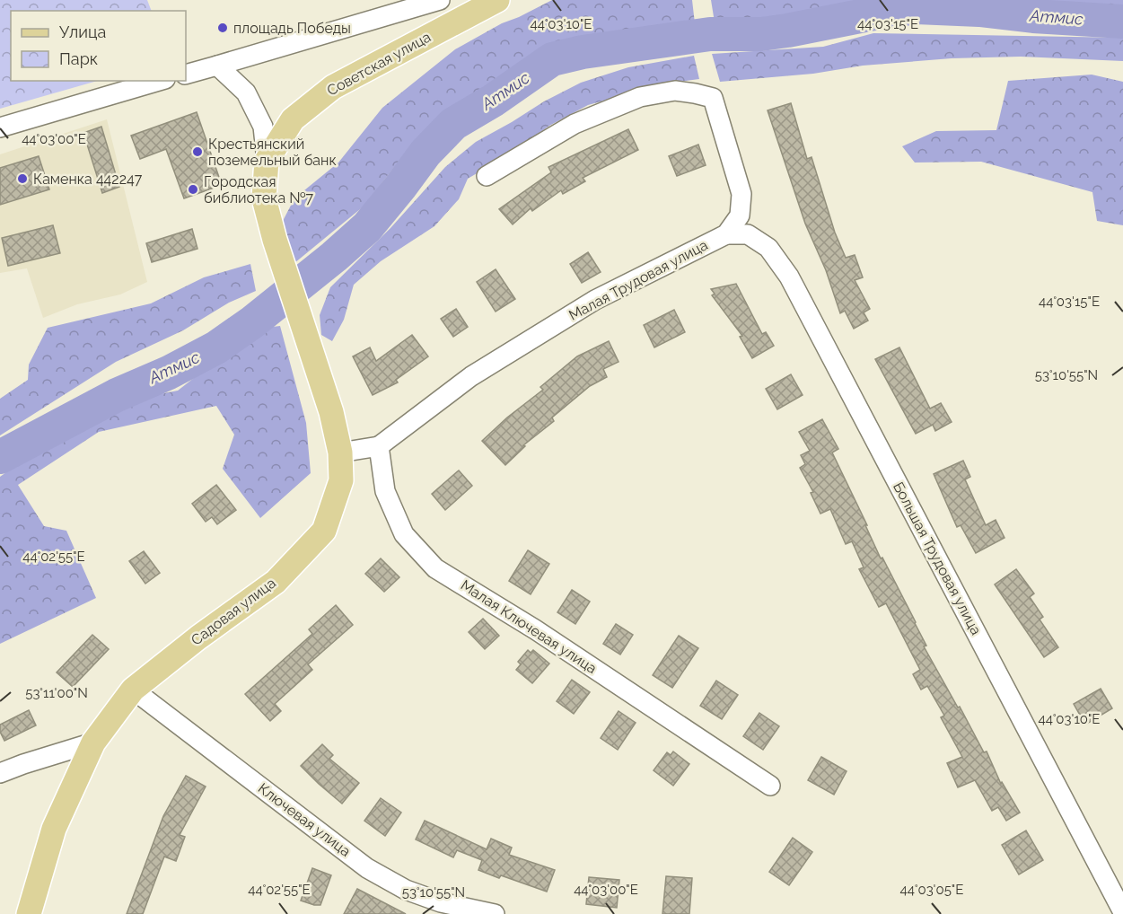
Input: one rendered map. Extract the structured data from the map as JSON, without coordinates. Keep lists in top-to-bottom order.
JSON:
{
  "streets": {
    "main road": ["Советская улица", "Садовая улица"],
    "street": [
      "Малая Трудовая улица",
      "Большая Трудовая улица",
      "Малая Ключевая улица",
      "Ключевая улица"
    ]
  },
  "crossings": [
    ["Советская улица", "Садовая улица"],
    ["Малая Трудовая улица", "Большая Трудовая улица"],
    ["Малая Трудовая улица", "Малая Ключевая улица"],
    ["Садовая улица", "Ключевая улица"]
  ],
  "water": ["Атмис"],
  "places": [
    "площадь Победы",
    "Крестьянский поземельный банк",
    "Каменка 442247",
    "Городская библиотека №7"
  ],
  "legend": ["Улица", "Парк"],
  "coordinates": [
    "44°03'10\"E",
    "44°03'15\"E",
    "44°03'00\"E",
    "53°10'55\"N",
    "44°02'55\"E",
    "53°11'00\"N",
    "44°03'05\"E"
  ]
}
